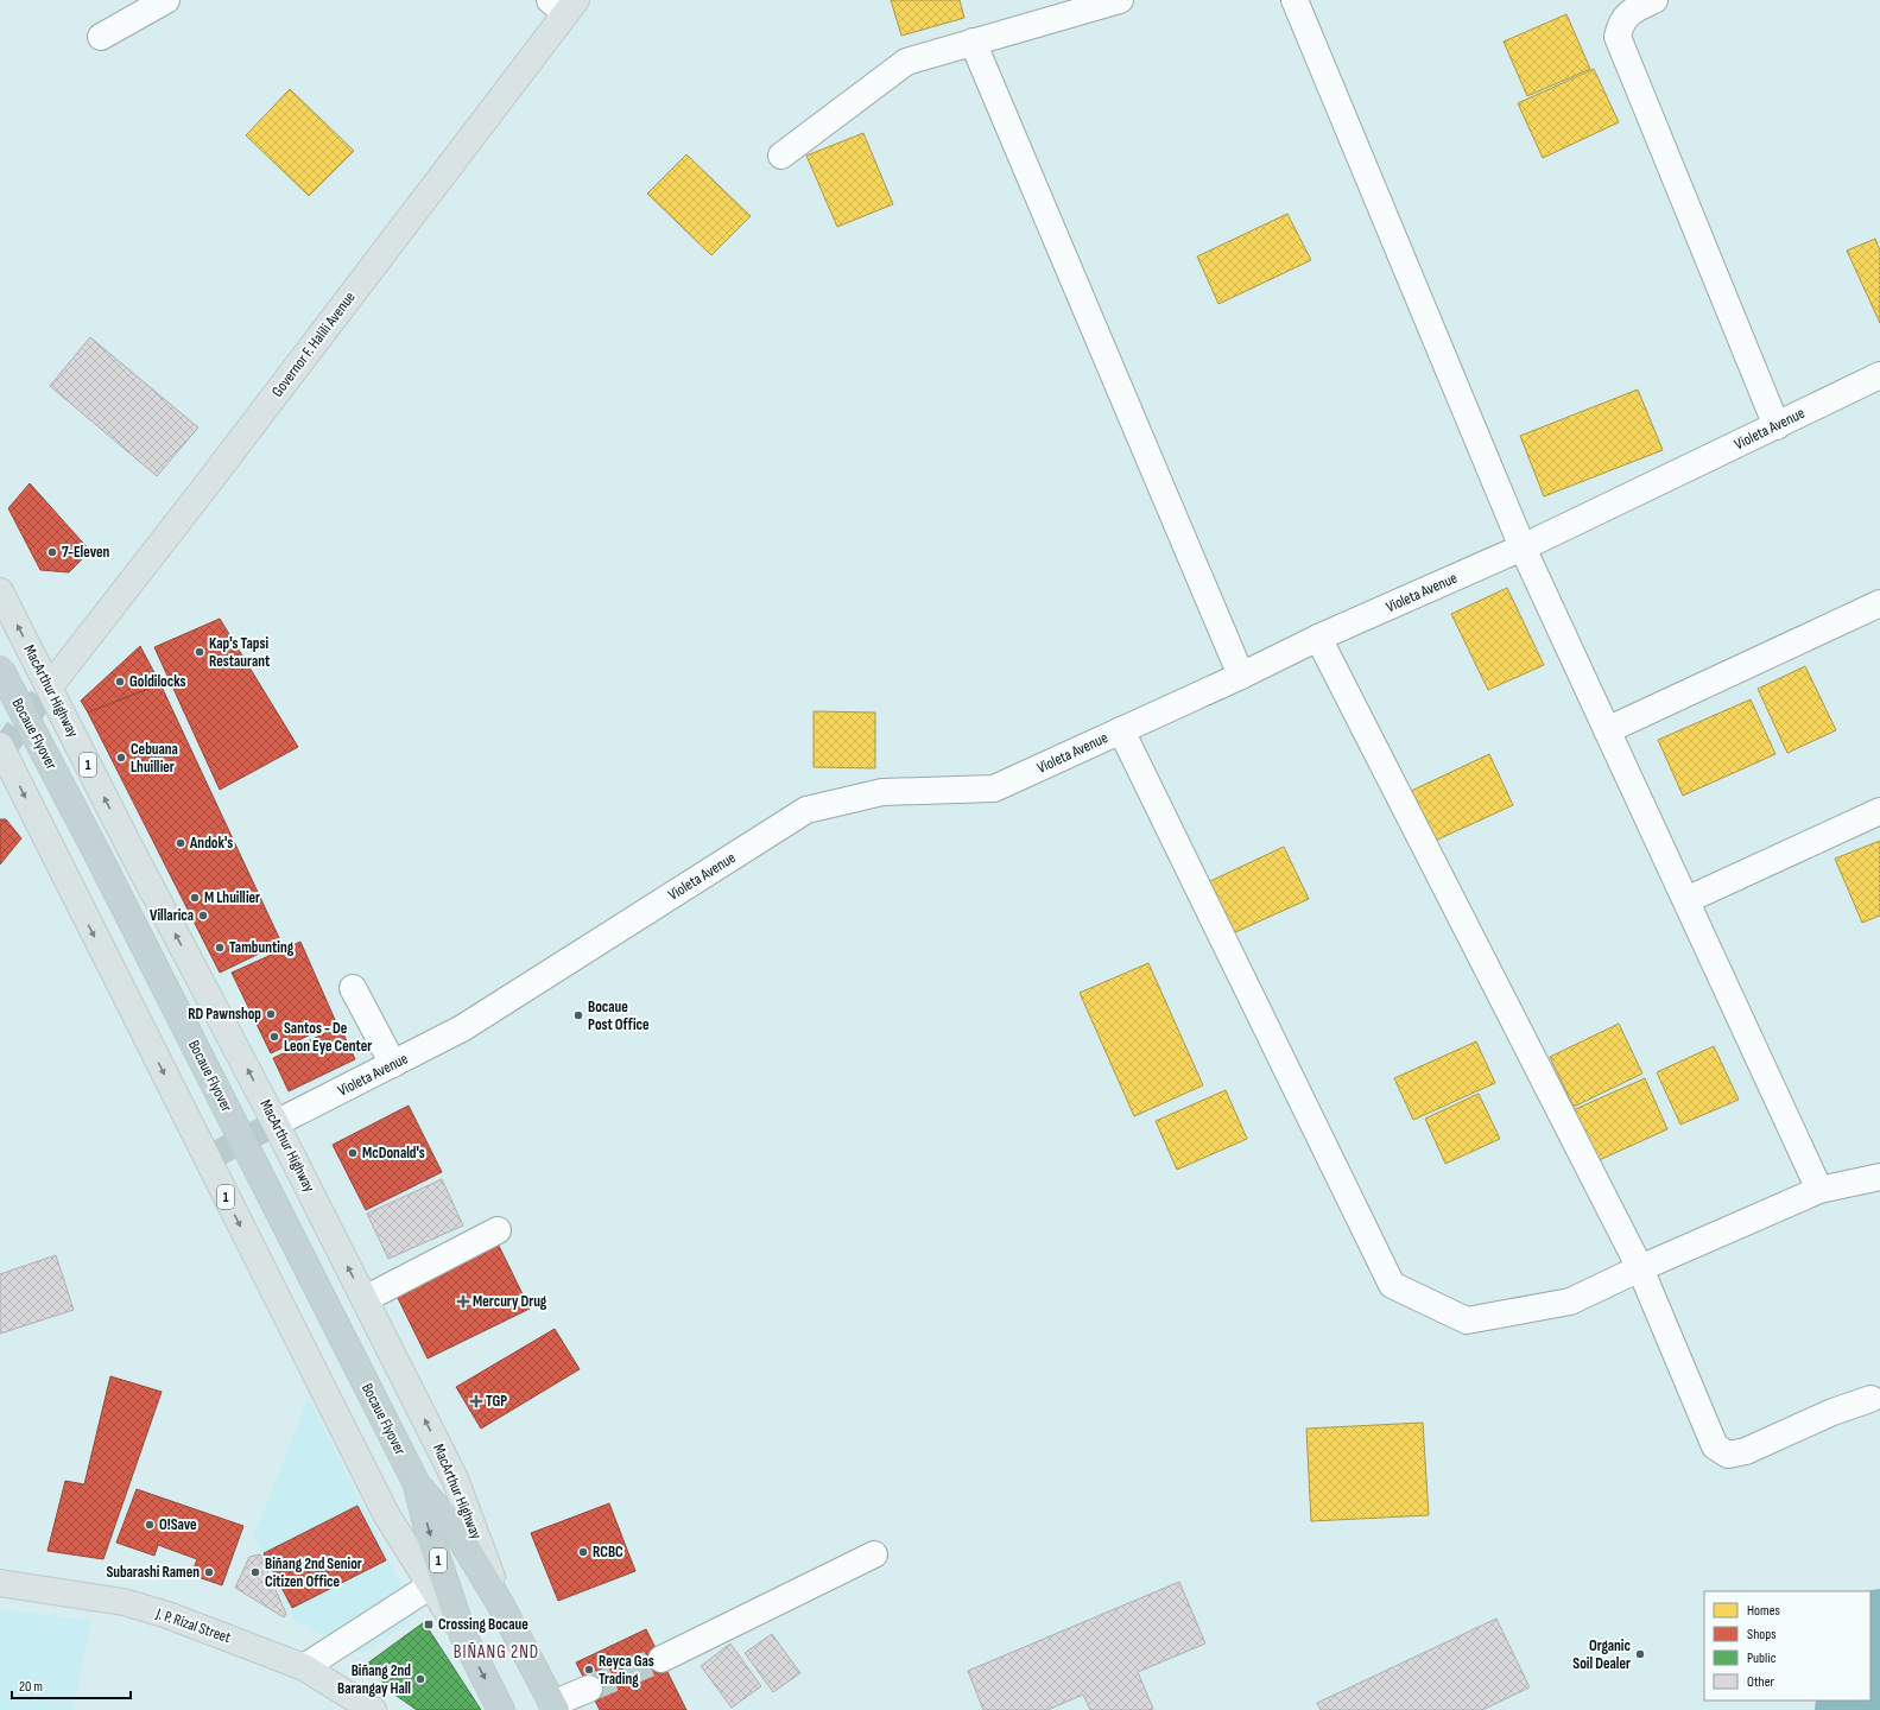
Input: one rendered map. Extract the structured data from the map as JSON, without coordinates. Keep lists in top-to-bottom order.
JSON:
{
  "streets": {
    "highway": ["MacArthur Highway", "Bocaue Flyover", "1"],
    "main road": ["Governor F. Halili Avenue", "J. P. Rizal Street"],
    "street": ["Violeta Avenue"]
  },
  "crossings": [
    ["Governor F. Halili Avenue", "MacArthur Highway"],
    ["Violeta Avenue", "MacArthur Highway"],
    ["MacArthur Highway", "Bocaue Flyover"],
    ["Bocaue Flyover", "1"]
  ],
  "districts": ["BIÑANG 2ND"],
  "places": {
    "other": [
      "7-Eleven",
      "Kap's Tapsi Restaurant",
      "Goldilocks",
      "Cebuana Lhuillier",
      "Andok's",
      "M Lhuillier",
      "Villarica",
      "Tambunting",
      "RD Pawnshop",
      "Bocaue Post Office",
      "Santos - De Leon Eye Center",
      "McDonald's",
      "O!Save",
      "RCBC",
      "Subarashi Ramen",
      "Biñang 2nd Senior Citizen Office",
      "Organic Soil Dealer",
      "Reyca Gas Trading",
      "Biñang 2nd Barangay Hall"
    ],
    "health": ["Mercury Drug", "TGP"],
    "transit": ["Crossing Bocaue"]
  },
  "legend": [
    "Homes",
    "Shops",
    "Public",
    "Other"
  ],
  "scale_bar": "20 m"
}
